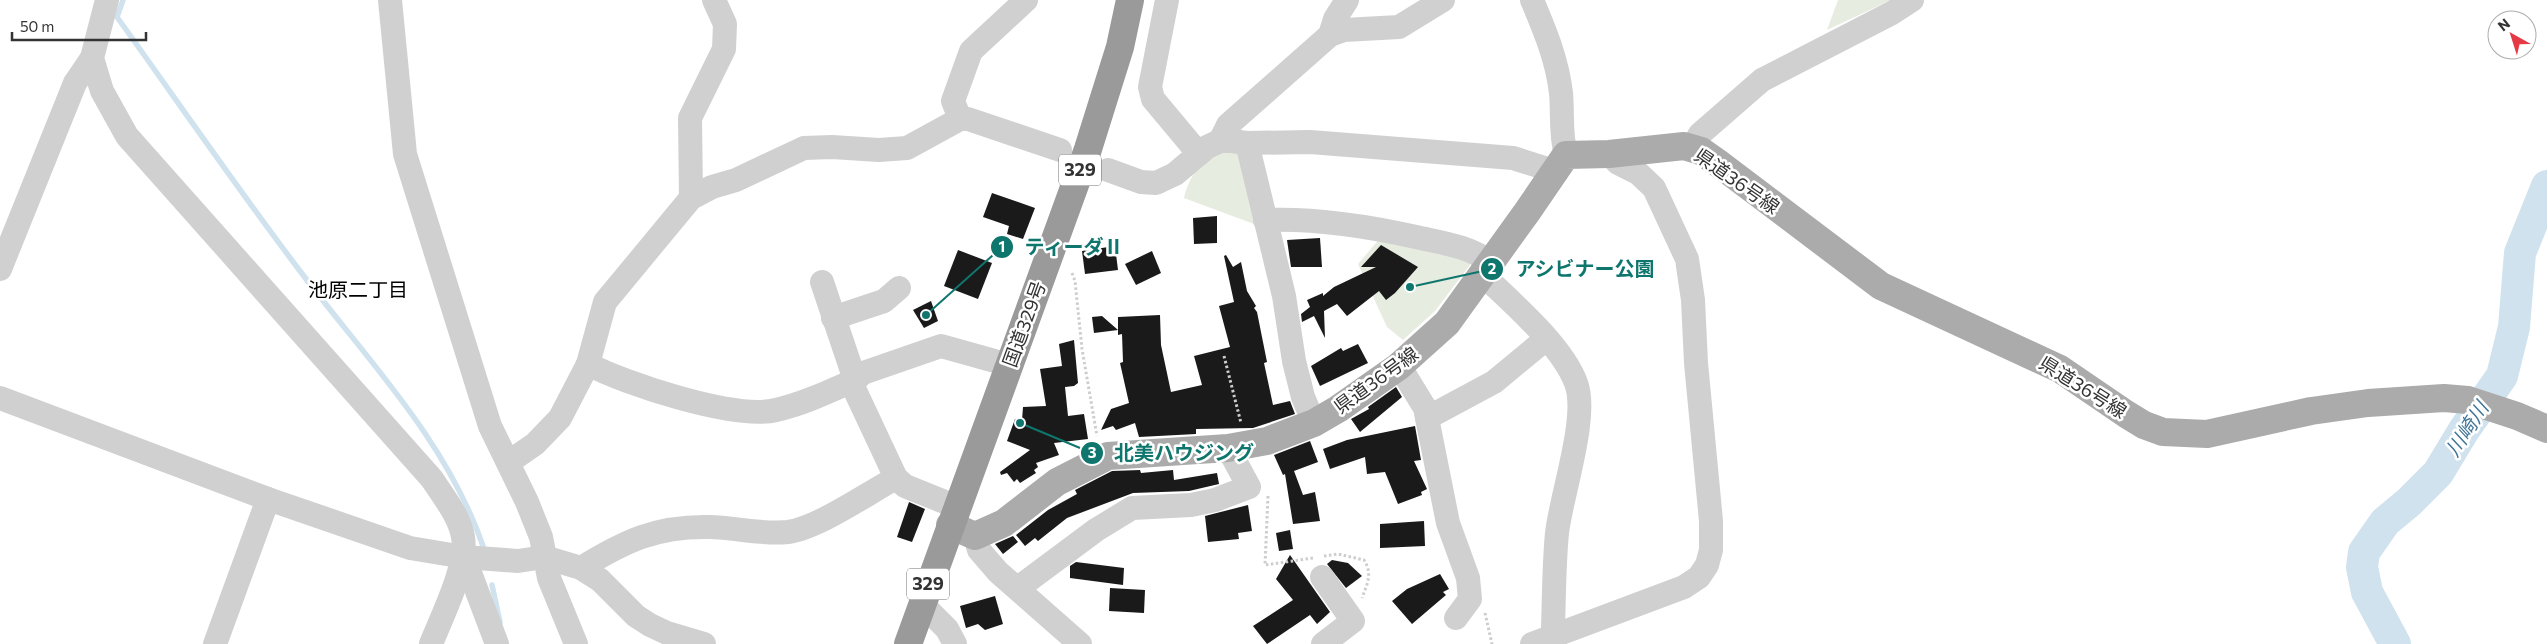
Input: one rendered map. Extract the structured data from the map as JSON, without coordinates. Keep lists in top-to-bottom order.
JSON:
{
  "streets": {
    "highway": ["329", "国道329号"],
    "main road": ["県道36号線"]
  },
  "districts": ["池原二丁目"],
  "water": ["川崎川"],
  "places": ["アシビナー公園", "ティーダⅡ", "北美ハウジング"],
  "scale_bar": "50 m",
  "north": "top left"
}
